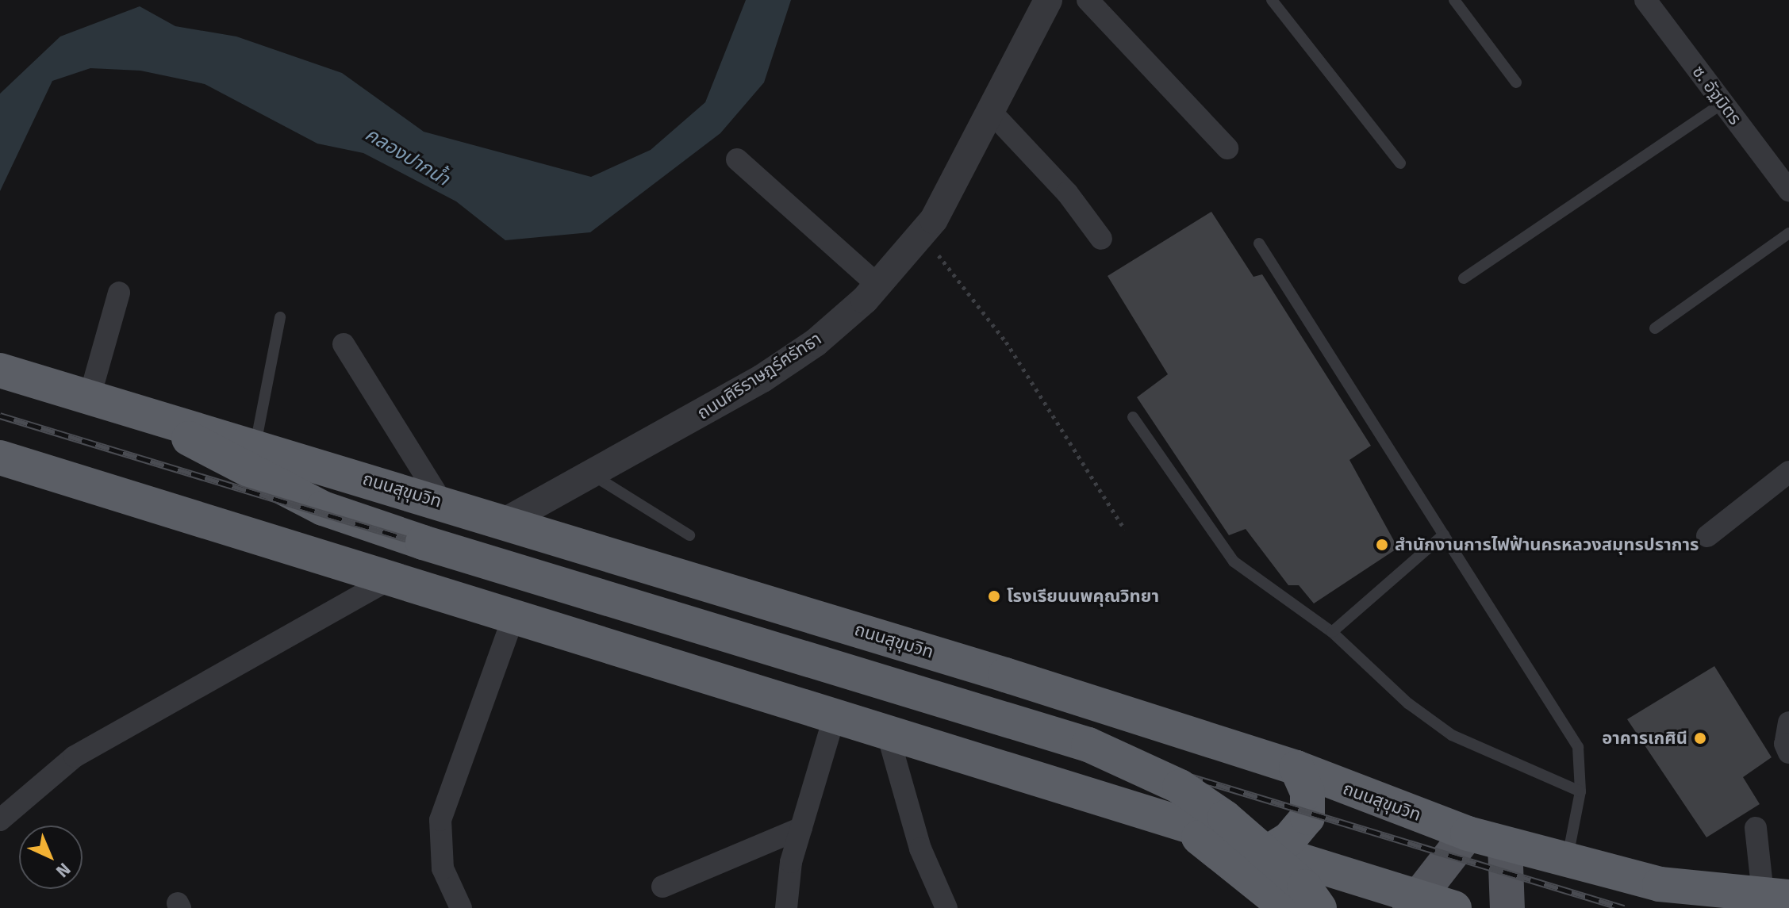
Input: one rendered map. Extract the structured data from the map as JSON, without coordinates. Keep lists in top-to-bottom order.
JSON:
{
  "streets": {
    "highway": ["ถนนสุขุมวิท"],
    "street": ["ซ. อัฐมิตร", "ถนนศิริราษฎร์ศรัทธา"]
  },
  "crossings": [
    ["ถนนศิริราษฎร์ศรัทธา", "ถนนสุขุมวิท"]
  ],
  "water": ["คลองปากน้ำ"],
  "places": ["สำนักงานการไฟฟ้านครหลวงสมุทรปราการ", "โรงเรียนนพคุณวิทยา", "อาคารเกศินี"],
  "north": "bottom right"
}
